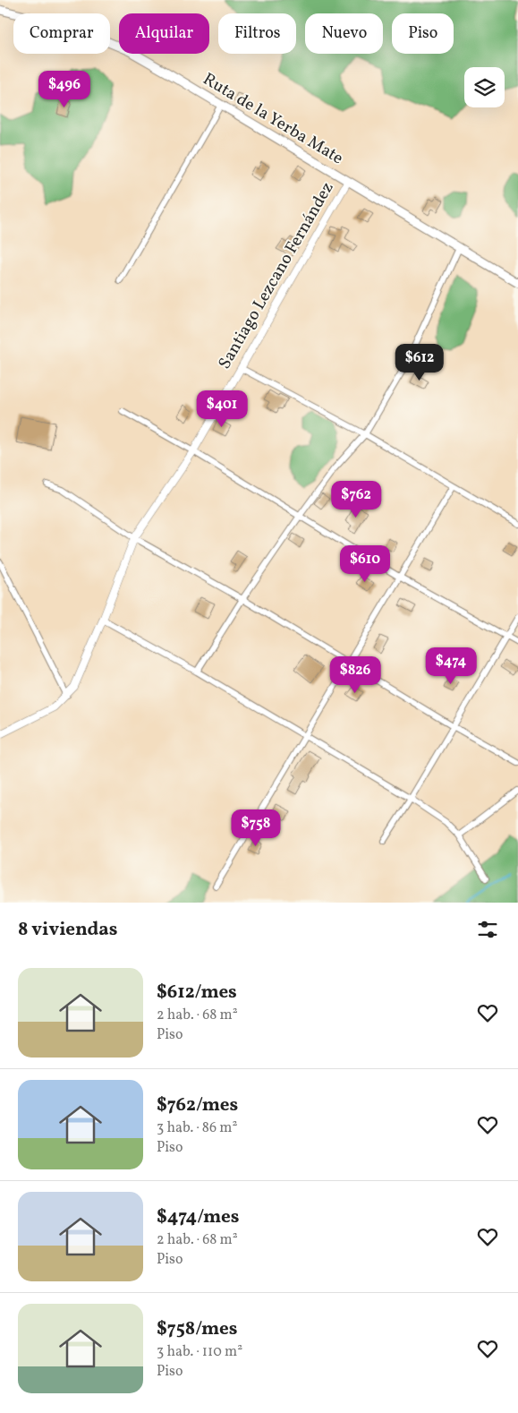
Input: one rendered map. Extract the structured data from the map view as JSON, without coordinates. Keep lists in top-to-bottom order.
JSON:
{
  "streets": {
    "main road": ["Ruta de la Yerba Mate"],
    "street": ["Santiago Lezcano Fernández"]
  },
  "crossings": [
    ["Ruta de la Yerba Mate", "Santiago Lezcano Fernández"]
  ],
  "page": {
    "chip": [
      "Comprar",
      "Alquilar",
      "Filtros",
      "Nuevo",
      "Piso"
    ],
    "price": [
      "$496",
      "$612",
      "$401",
      "$762",
      "$610",
      "$474",
      "$826",
      "$758"
    ],
    "heading": "8 viviendas",
    "list": [
      {
        "name": "$612/mes",
        "note": "2 hab. · 68 m² · Piso"
      },
      {
        "name": "$762/mes",
        "note": "3 hab. · 86 m² · Piso"
      },
      {
        "name": "$474/mes",
        "note": "2 hab. · 68 m² · Piso"
      },
      {
        "name": "$758/mes",
        "note": "3 hab. · 110 m² · Piso"
      }
    ]
  }
}
